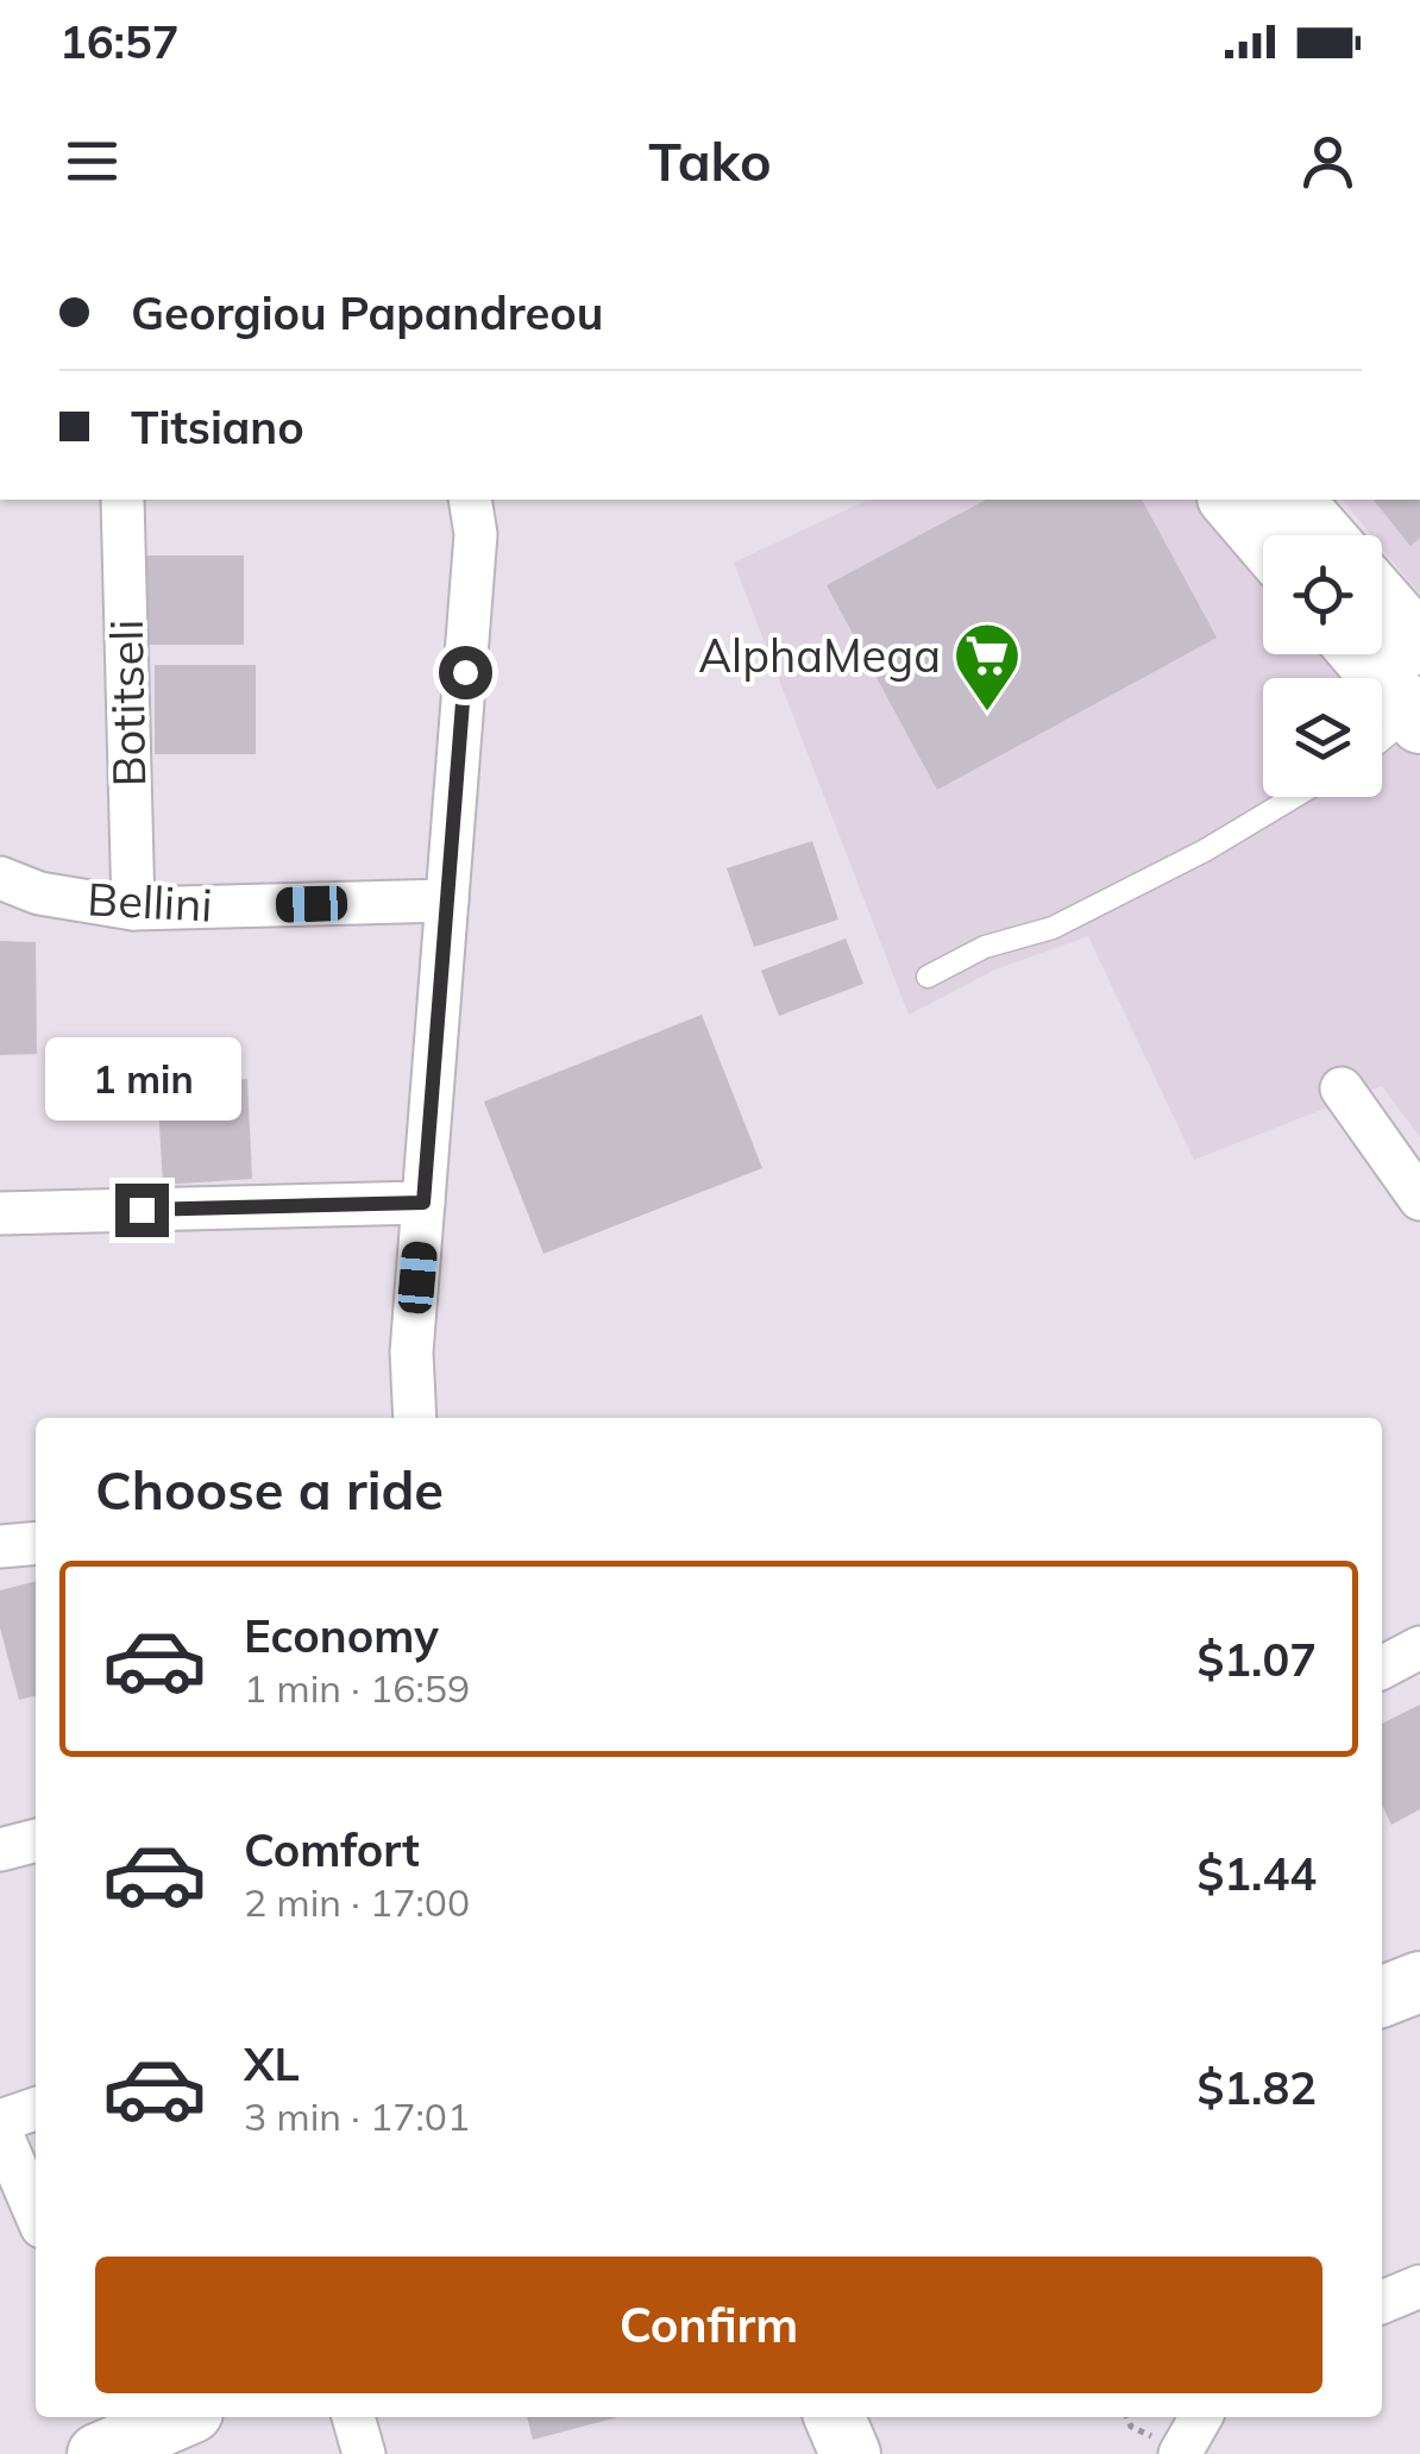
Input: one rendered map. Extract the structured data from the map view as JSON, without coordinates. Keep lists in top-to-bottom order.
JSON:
{
  "streets": {
    "street": ["Botitseli", "Bellini"]
  },
  "crossings": [
    ["Botitseli", "Bellini"]
  ],
  "places": {
    "supermarket": ["AlphaMega"]
  },
  "page": {
    "status": "16:57",
    "header": "Tako",
    "banner": ["Georgiou Papandreou", "Titsiano"],
    "bubble": "1 min",
    "heading": "Choose a ride",
    "list": [
      {
        "name": "Economy",
        "note": "1 min · 16:59",
        "value": "$1.07"
      },
      {
        "name": "Comfort",
        "note": "2 min · 17:00",
        "value": "$1.44"
      },
      {
        "name": "XL",
        "note": "3 min · 17:01",
        "value": "$1.82"
      }
    ],
    "buttons": "Confirm"
  }
}
